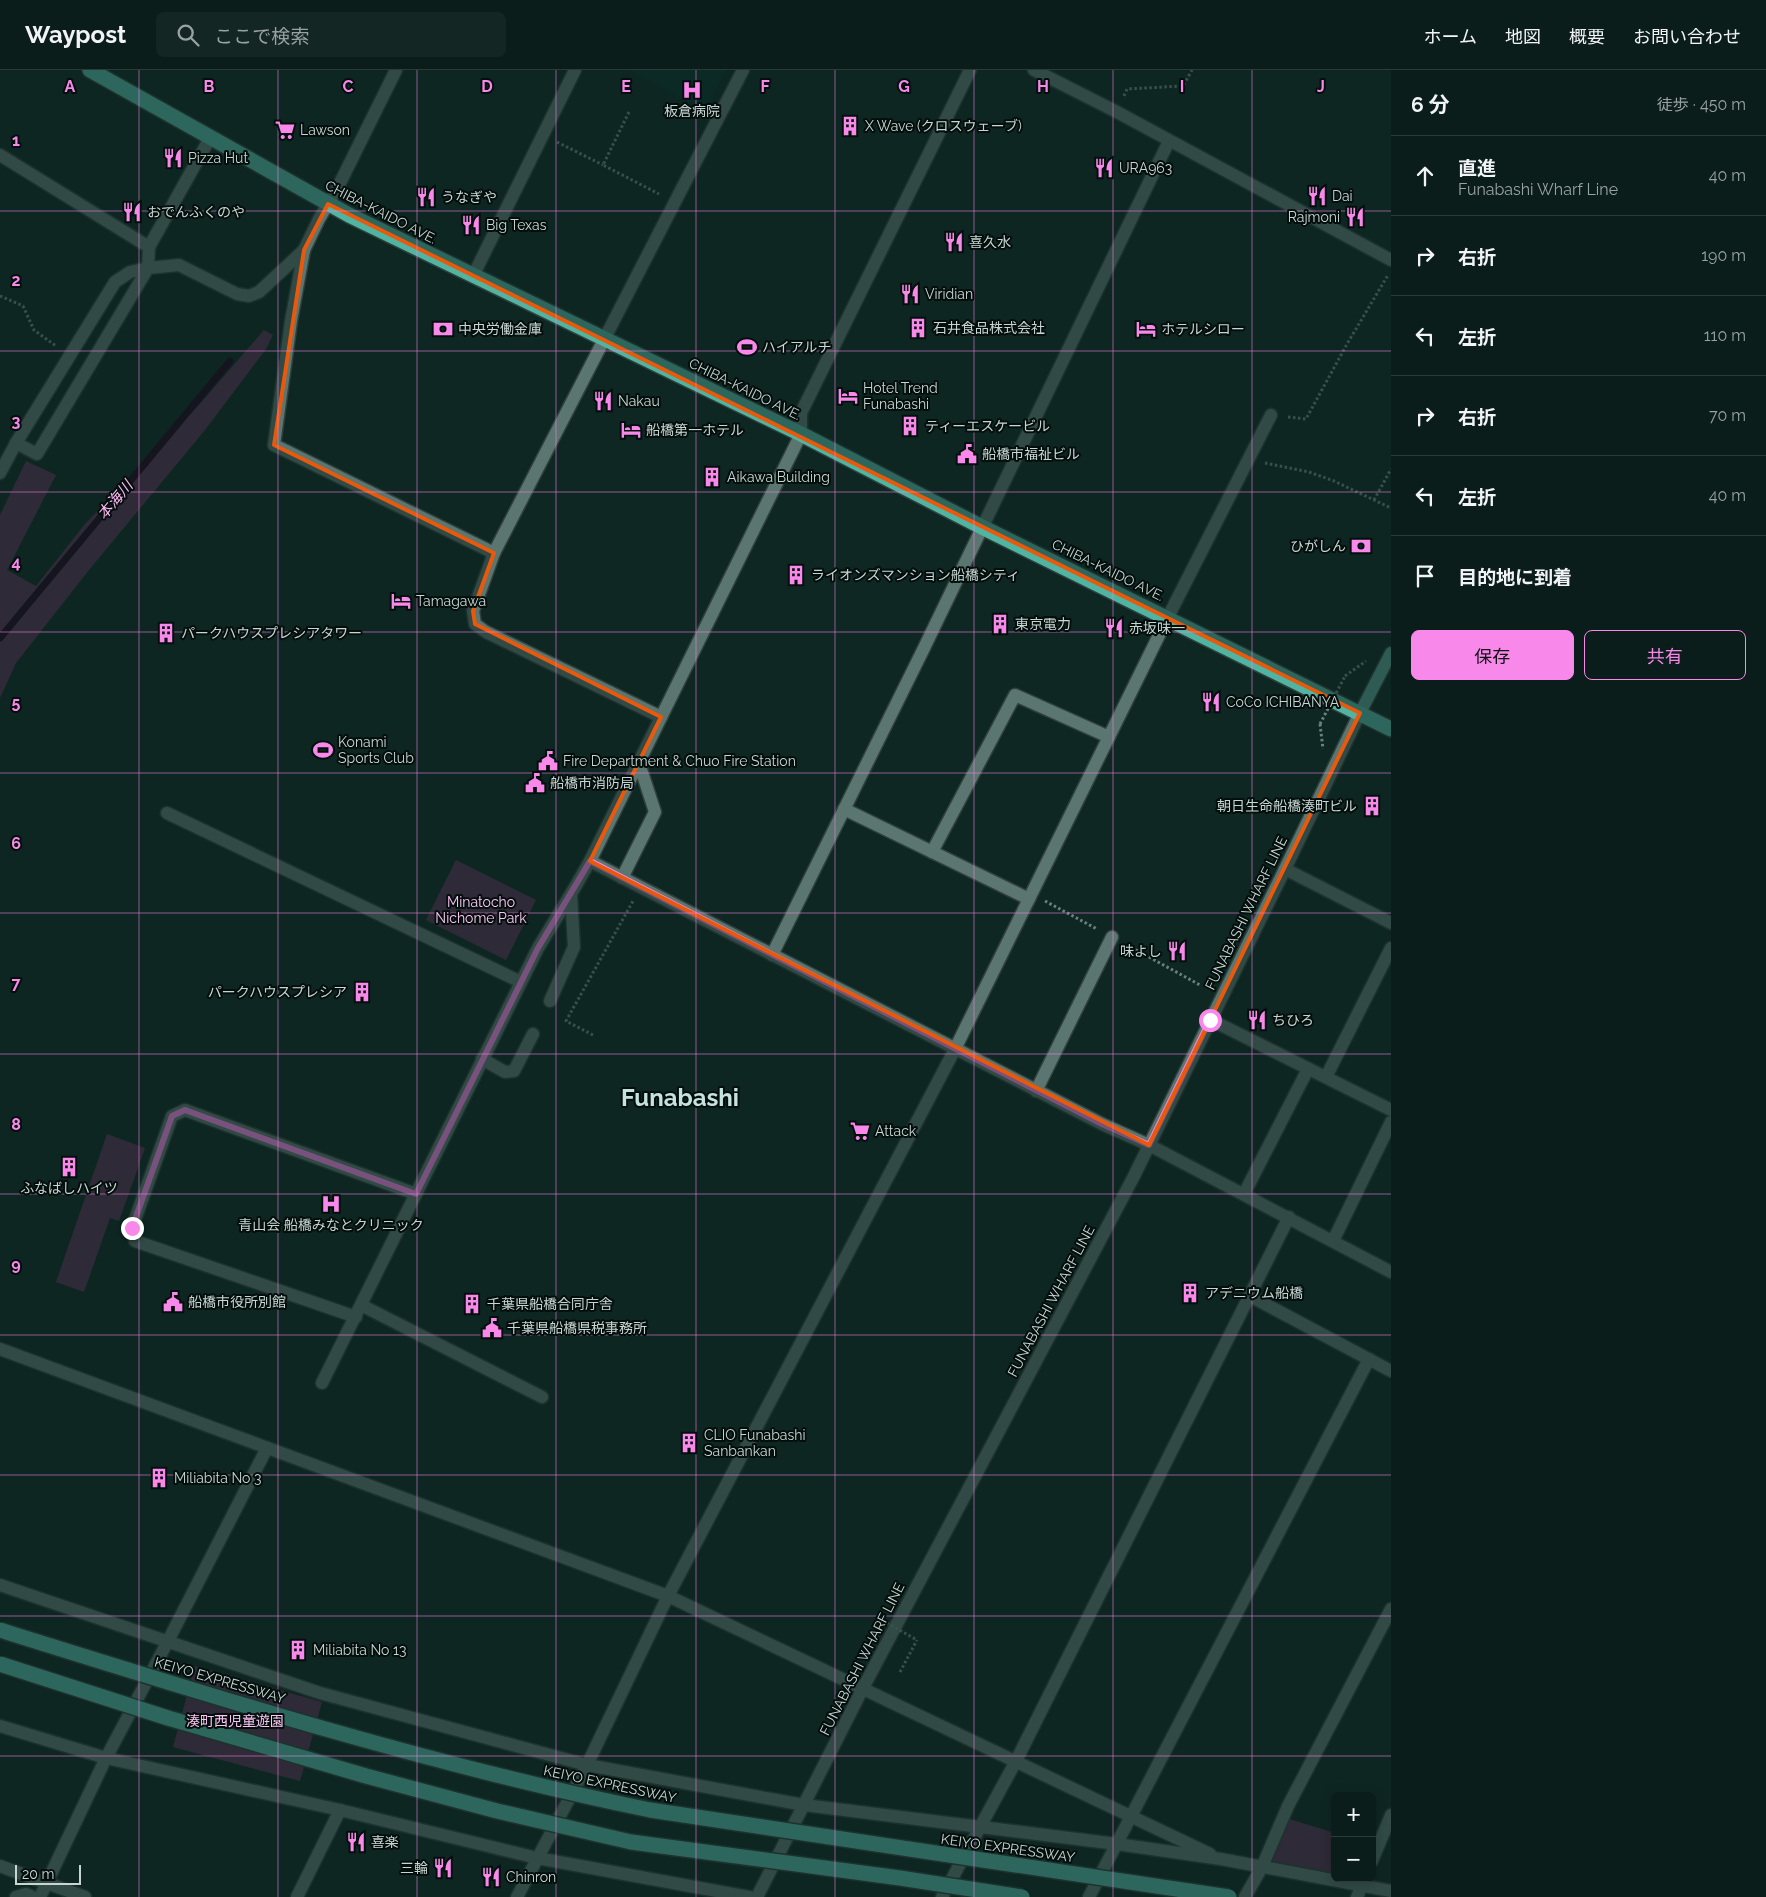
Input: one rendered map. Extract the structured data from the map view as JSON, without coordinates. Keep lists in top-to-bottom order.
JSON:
{
  "streets": {
    "highway": ["CHIBA-KAIDO AVE.", "KEIYO EXPRESSWAY"],
    "street": ["FUNABASHI WHARF LINE"]
  },
  "crossings": [
    ["CHIBA-KAIDO AVE.", "FUNABASHI WHARF LINE"]
  ],
  "districts": ["Funabashi"],
  "water": ["本海川"],
  "parks": ["Minatocho Nichome Park", "湊町西児童遊園"],
  "places": {
    "hospital": ["板倉病院", "青山会 船橋みなとクリニック"],
    "building": [
      "X Wave (クロスウェーブ)",
      "石井食品株式会社",
      "ティーエスケービル",
      "Aikawa Building",
      "ライオンズマンション船橋シティ",
      "東京電力",
      "パークハウスプレシアタワー",
      "朝日生命船橋湊町ビル",
      "パークハウスプレシア",
      "ふなばしハイツ",
      "アデニウム船橋",
      "千葉県船橋合同庁舎",
      "CLIO Funabashi Sanbankan",
      "Miliabita No 3",
      "Miliabita No 13"
    ],
    "supermarket": ["Lawson", "Attack"],
    "restaurant": [
      "Pizza Hut",
      "URA963",
      "Dai",
      "うなぎや",
      "おでんふくのや",
      "Rajmoni",
      "Big Texas",
      "喜久水",
      "Viridian",
      "Nakau",
      "赤坂味一",
      "CoCo ICHIBANYA",
      "味よし",
      "ちひろ",
      "喜楽",
      "三輪",
      "Chinron"
    ],
    "bank": ["中央労働金庫", "ひがしん"],
    "hotel": [
      "ホテルシロー",
      "Hotel Trend Funabashi",
      "船橋第一ホテル",
      "Tamagawa"
    ],
    "sports": ["ハイアルチ", "Konami Sports Club"],
    "public building": [
      "船橋市福祉ビル",
      "Fire Department & Chuo Fire Station",
      "船橋市消防局",
      "船橋市役所別館",
      "千葉県船橋県税事務所"
    ]
  },
  "scale_bar": "20 m",
  "page": {
    "header": "Waypost",
    "search": "ここで検索",
    "nav": [
      "ホーム",
      "地図",
      "概要",
      "お問い合わせ"
    ],
    "heading": ["6 分", "徒歩 · 450 m"],
    "list": [
      ["直進", "Funabashi Wharf Line", "40 m"],
      ["右折", "190 m"],
      ["左折", "110 m"],
      ["右折", "70 m"],
      ["左折", "40 m"],
      "目的地に到着"
    ],
    "buttons": ["保存", "共有"],
    "map_buttons": ["+", "−"],
    "scale": "20 m"
  },
  "grid": {
    "columns": [
      "A",
      "B",
      "C",
      "D",
      "E",
      "F",
      "G",
      "H",
      "I",
      "J"
    ],
    "rows": [
      "1",
      "2",
      "3",
      "4",
      "5",
      "6",
      "7",
      "8",
      "9"
    ]
  }
}
